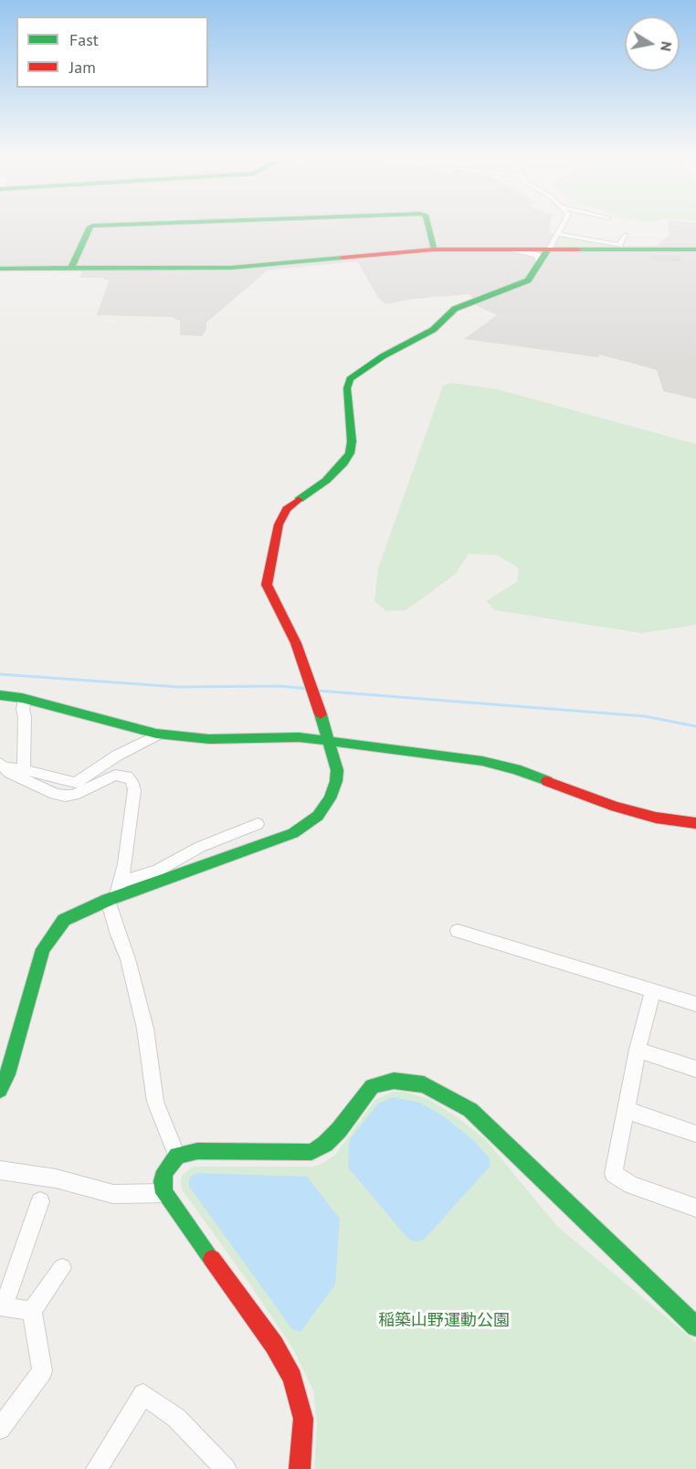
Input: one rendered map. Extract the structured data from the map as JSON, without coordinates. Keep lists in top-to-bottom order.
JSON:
{
  "parks": ["稲築山野運動公園"],
  "legend": ["Fast", "Jam"],
  "north": "right"
}
